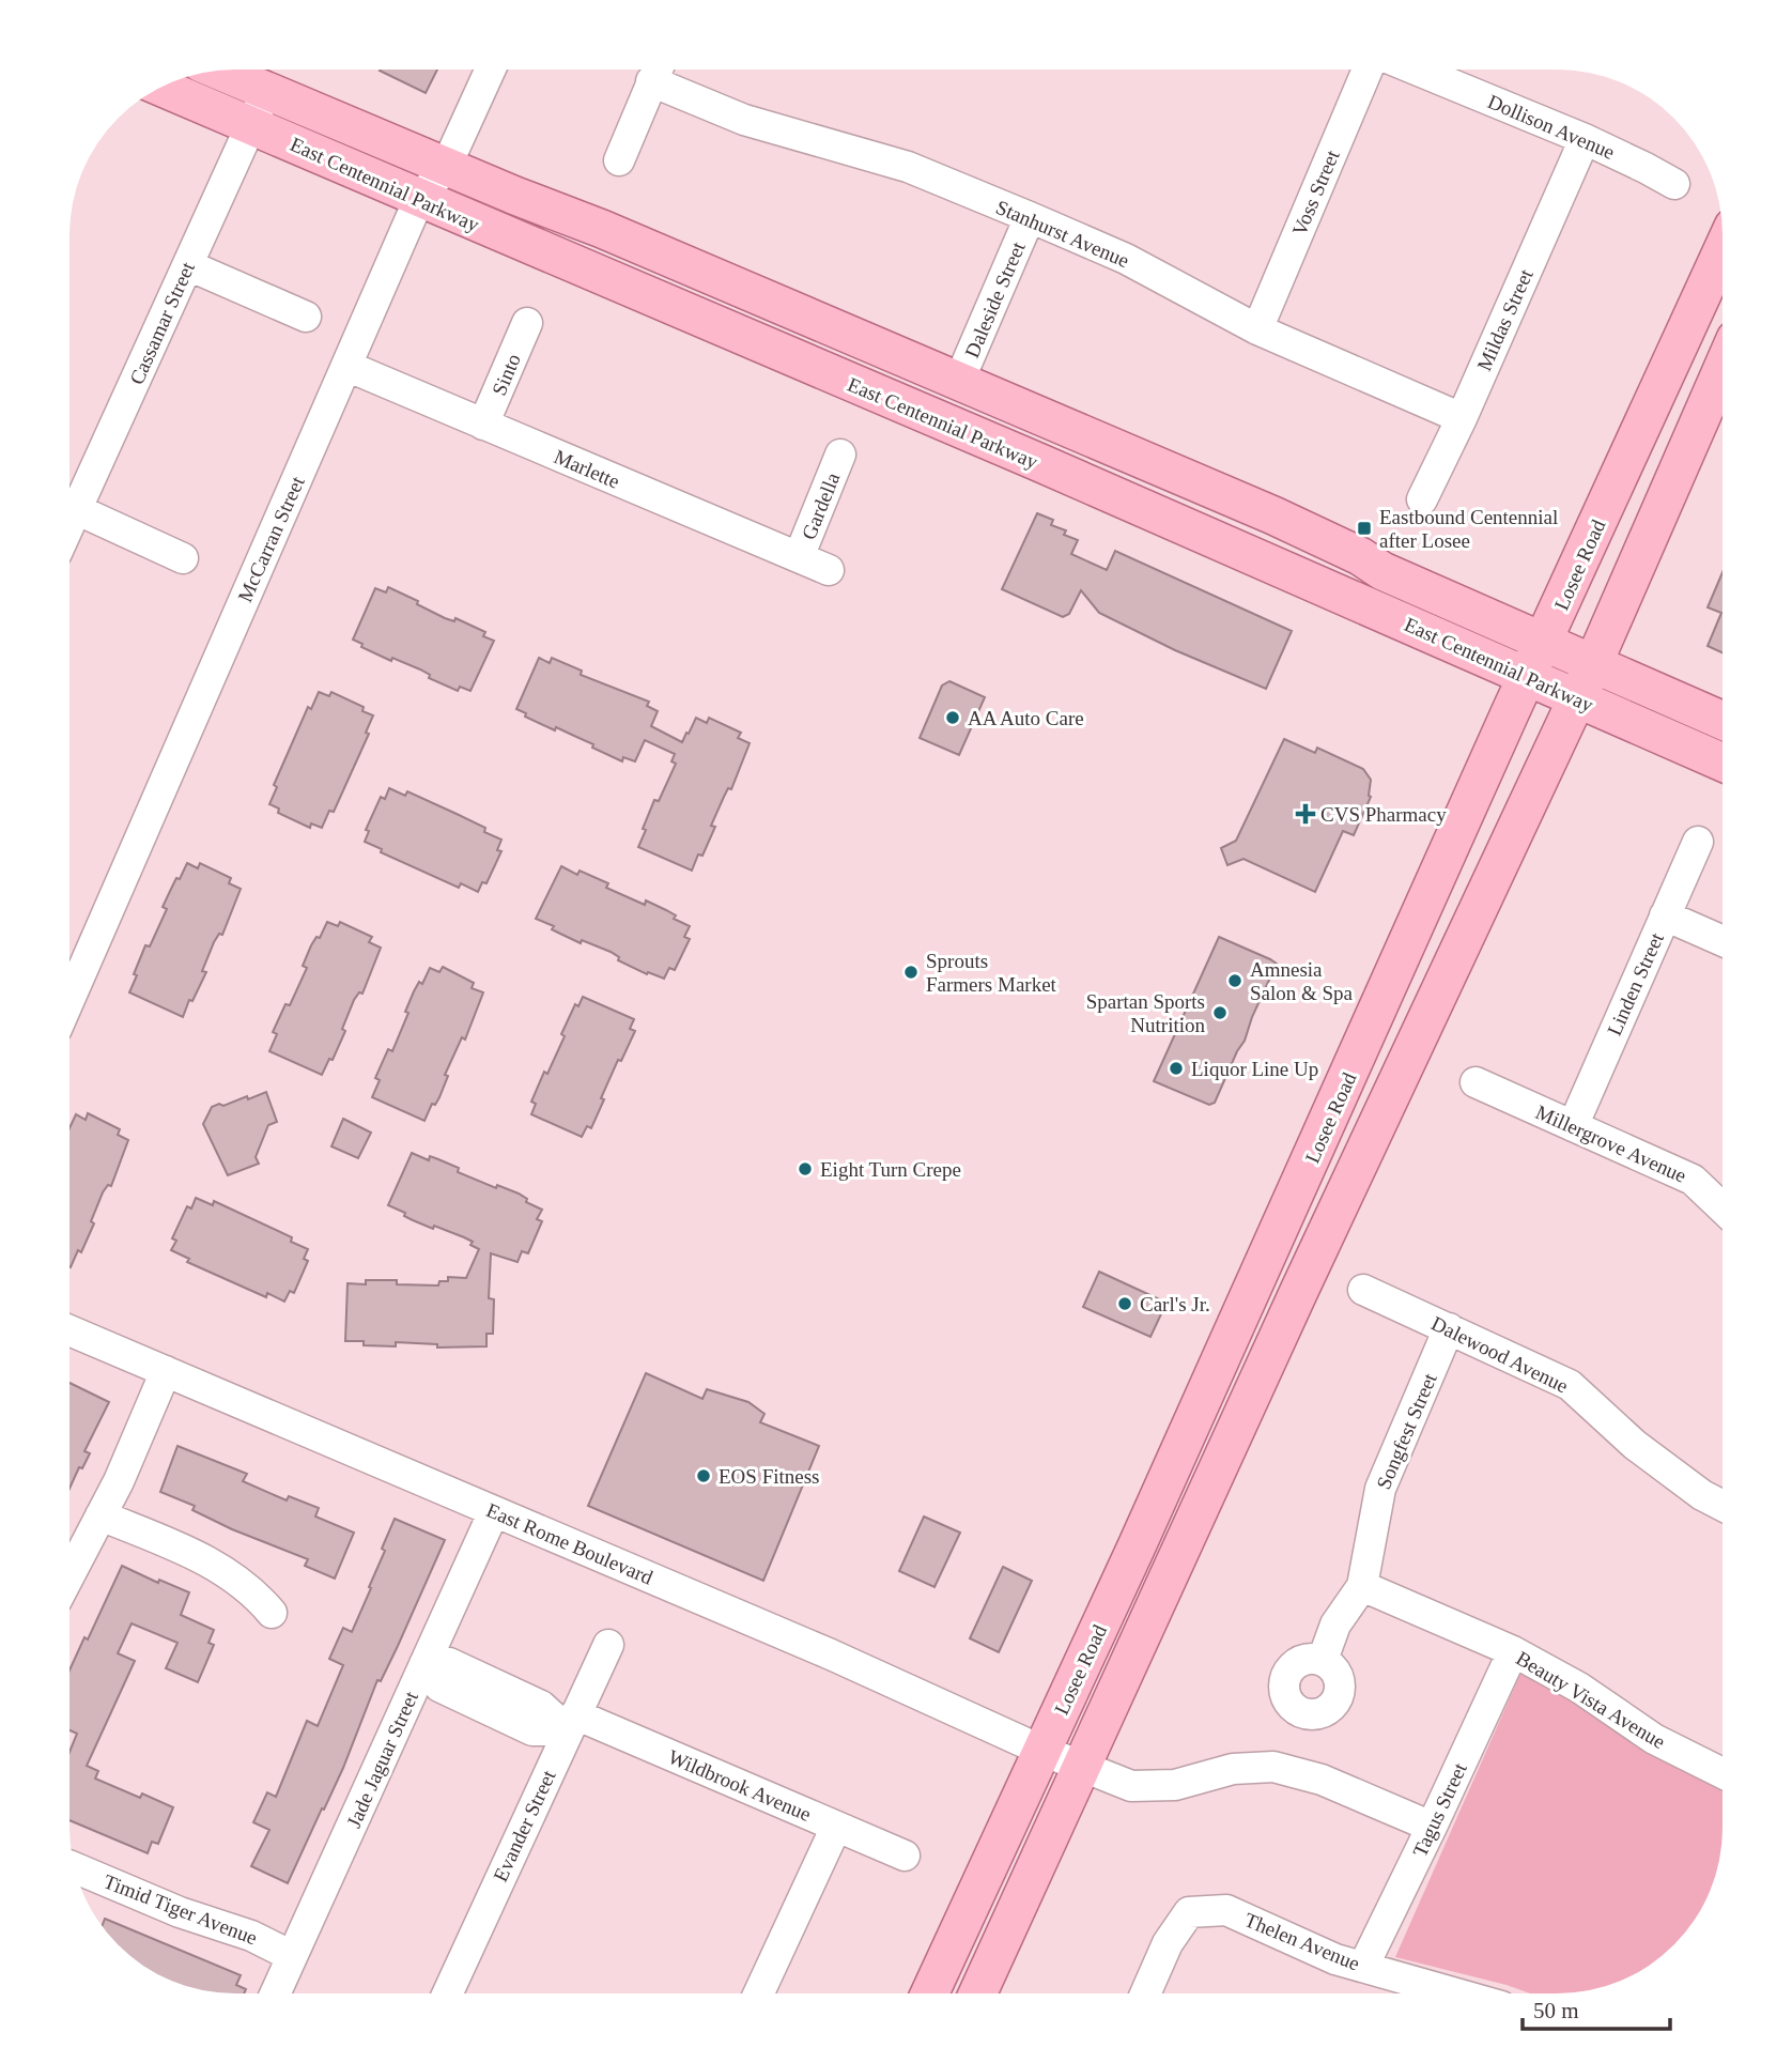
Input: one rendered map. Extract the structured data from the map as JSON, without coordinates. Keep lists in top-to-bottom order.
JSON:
{
  "streets": {
    "main road": ["East Centennial Parkway", "Losee Road"],
    "street": [
      "Dollison Avenue",
      "Voss Street",
      "Stanhurst Avenue",
      "Daleside Street",
      "Mildas Street",
      "Cassamar Street",
      "Sinto",
      "Marlette",
      "Gardella",
      "McCarran Street",
      "Linden Street",
      "Millergrove Avenue",
      "Dalewood Avenue",
      "Songfest Street",
      "East Rome Boulevard",
      "Beauty Vista Avenue",
      "Jade Jaguar Street",
      "Wildbrook Avenue",
      "Tagus Street",
      "Evander Street",
      "Timid Tiger Avenue",
      "Thelen Avenue"
    ]
  },
  "crossings": [
    ["Dollison Avenue", "Mildas Street"],
    ["East Centennial Parkway", "Daleside Street"],
    ["East Centennial Parkway", "Cassamar Street"],
    ["East Centennial Parkway", "McCarran Street"],
    ["East Centennial Parkway", "Losee Road"],
    ["Voss Street", "Stanhurst Avenue"],
    ["Stanhurst Avenue", "Daleside Street"],
    ["Stanhurst Avenue", "Mildas Street"],
    ["Sinto", "Marlette"],
    ["Marlette", "Gardella"],
    ["Marlette", "McCarran Street"],
    ["Losee Road", "East Rome Boulevard"],
    ["Linden Street", "Millergrove Avenue"],
    ["Dalewood Avenue", "Songfest Street"],
    ["Songfest Street", "Beauty Vista Avenue"],
    ["East Rome Boulevard", "Jade Jaguar Street"],
    ["East Rome Boulevard", "Tagus Street"],
    ["Beauty Vista Avenue", "Tagus Street"],
    ["Jade Jaguar Street", "Wildbrook Avenue"],
    ["Jade Jaguar Street", "Timid Tiger Avenue"],
    ["Wildbrook Avenue", "Evander Street"],
    ["Tagus Street", "Thelen Avenue"]
  ],
  "places": {
    "transit": ["Eastbound Centennial after Losee"],
    "other": [
      "AA Auto Care",
      "Sprouts Farmers Market",
      "Amnesia Salon & Spa",
      "Spartan Sports Nutrition",
      "Liquor Line Up",
      "Eight Turn Crepe",
      "Carl's Jr.",
      "EOS Fitness"
    ],
    "health": ["CVS Pharmacy"]
  },
  "scale_bar": "50 m"
}
